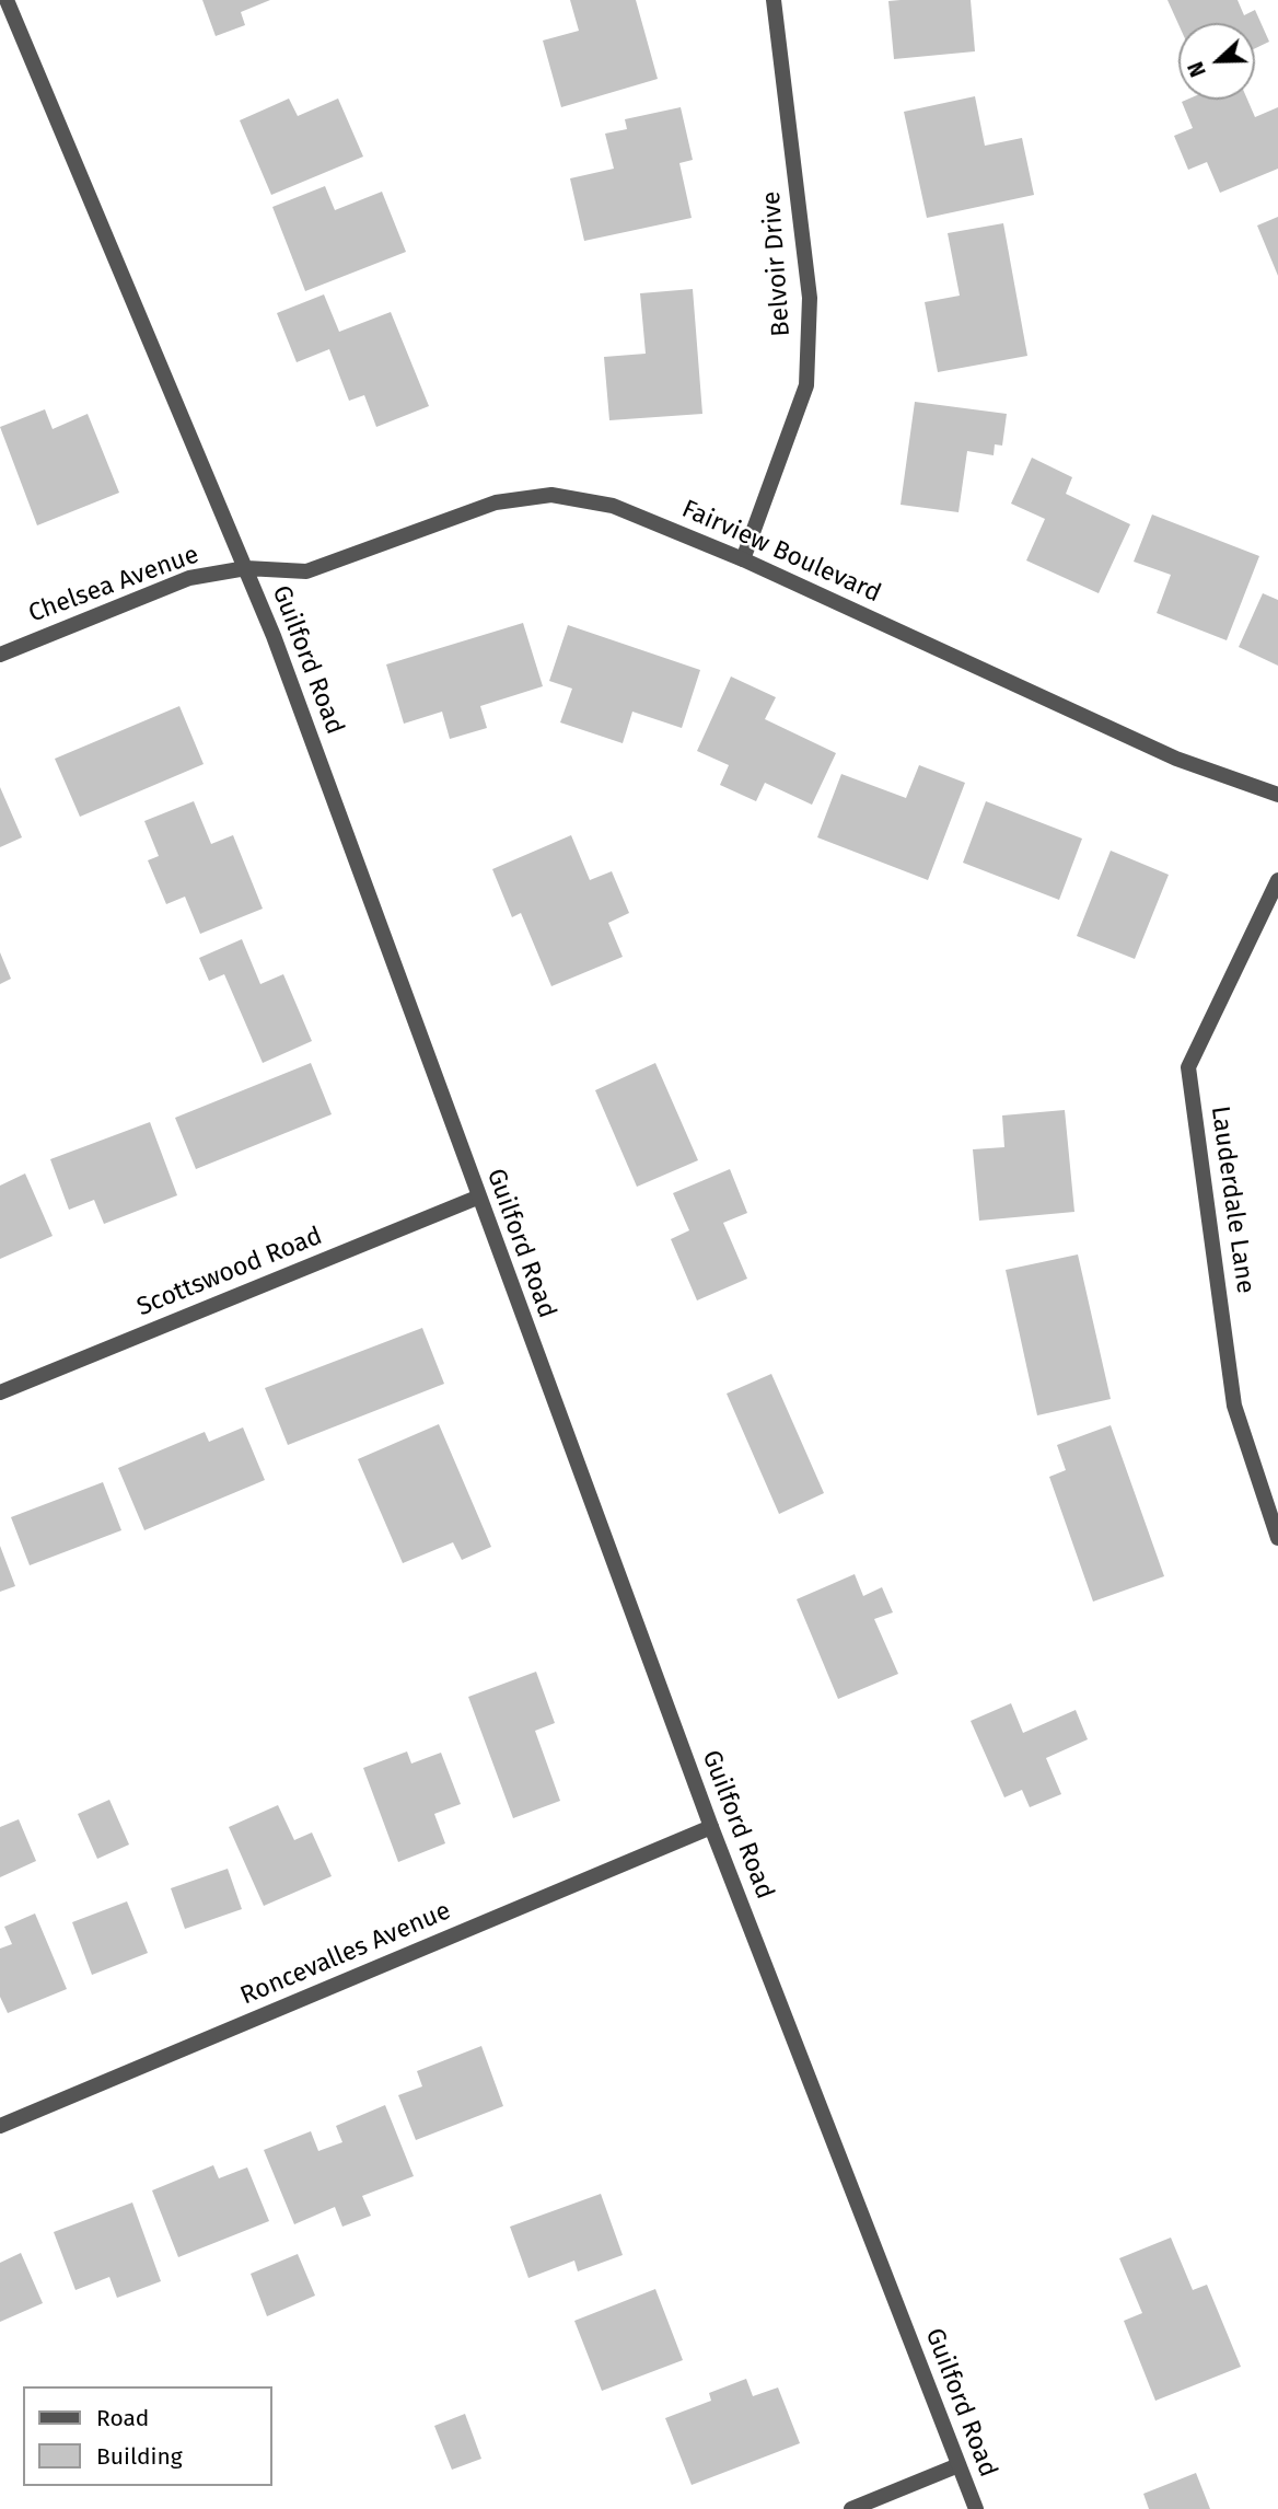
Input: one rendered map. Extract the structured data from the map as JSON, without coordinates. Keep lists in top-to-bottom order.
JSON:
{
  "streets": {
    "street": [
      "Belvoir Drive",
      "Fairview Boulevard",
      "Chelsea Avenue",
      "Guilford Road",
      "Lauderdale Lane",
      "Scottswood Road",
      "Roncevalles Avenue"
    ]
  },
  "crossings": [
    ["Belvoir Drive", "Fairview Boulevard"],
    ["Fairview Boulevard", "Chelsea Avenue"],
    ["Fairview Boulevard", "Guilford Road"],
    ["Chelsea Avenue", "Guilford Road"],
    ["Guilford Road", "Scottswood Road"],
    ["Guilford Road", "Roncevalles Avenue"]
  ],
  "legend": ["Road", "Building"],
  "north": "left"
}
